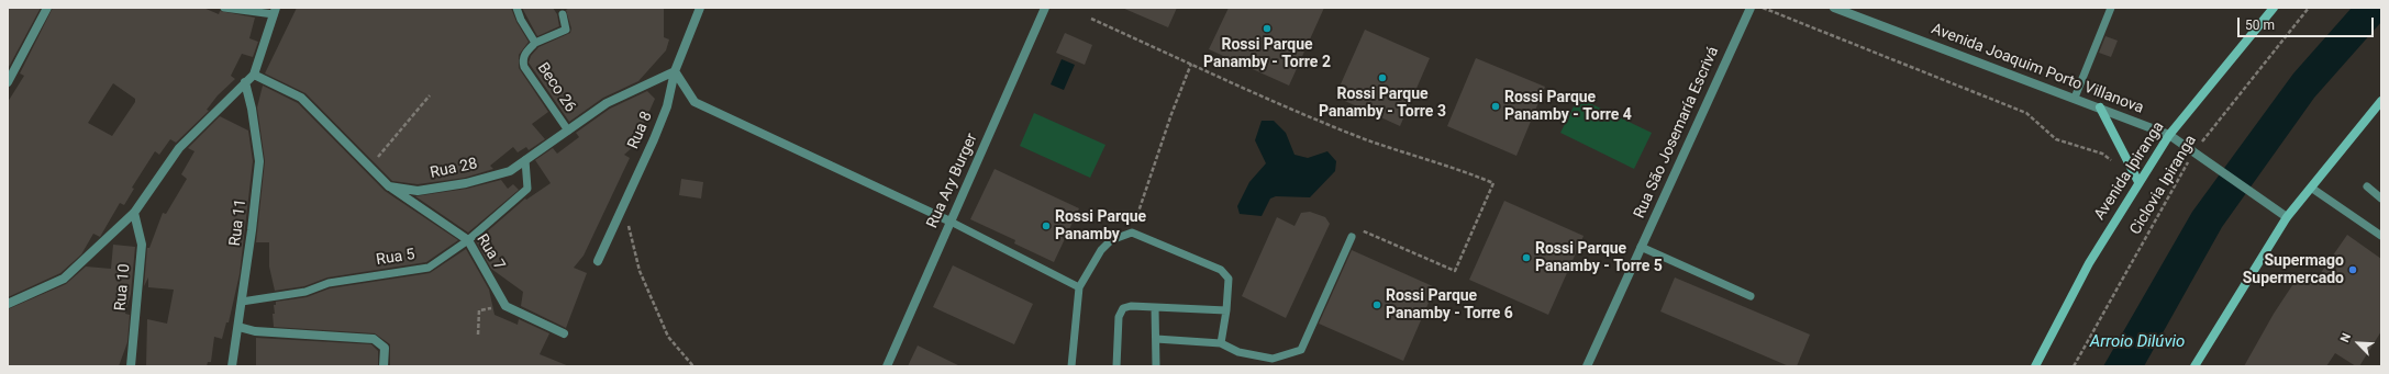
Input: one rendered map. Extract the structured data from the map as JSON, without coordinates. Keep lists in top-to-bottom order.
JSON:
{
  "streets": {
    "main road": ["Avenida Ipiranga"],
    "street": [
      "Avenida Joaquim Porto Villanova",
      "Rua 8",
      "Rua São Josemaría Escrivá",
      "Rua 28",
      "Rua Ary Burger",
      "Rua 11",
      "Rua 7",
      "Rua 10"
    ],
    "lane": ["Beco 26", "Rua 5"],
    "path": ["Ciclovia Ipiranga"]
  },
  "crossings": [
    ["Avenida Joaquim Porto Villanova", "Avenida Ipiranga"],
    ["Avenida Joaquim Porto Villanova", "Ciclovia Ipiranga"],
    ["Beco 26", "Rua 28"],
    ["Rua 8", "Rua 28"],
    ["Rua 28", "Rua 7"],
    ["Rua 28", "Rua 5"],
    ["Rua 11", "Rua 5"],
    ["Rua 7", "Rua 5"]
  ],
  "water": ["Arroio Dilúvio"],
  "places": [
    "Rossi Parque Panamby - Torre 2",
    "Rossi Parque Panamby - Torre 3",
    "Rossi Parque Panamby - Torre 4",
    "Rossi Parque Panamby",
    "Rossi Parque Panamby - Torre 5",
    "Supermago Supermercado",
    "Rossi Parque Panamby - Torre 6"
  ],
  "scale_bar": "50 m",
  "north": "top left"
}
